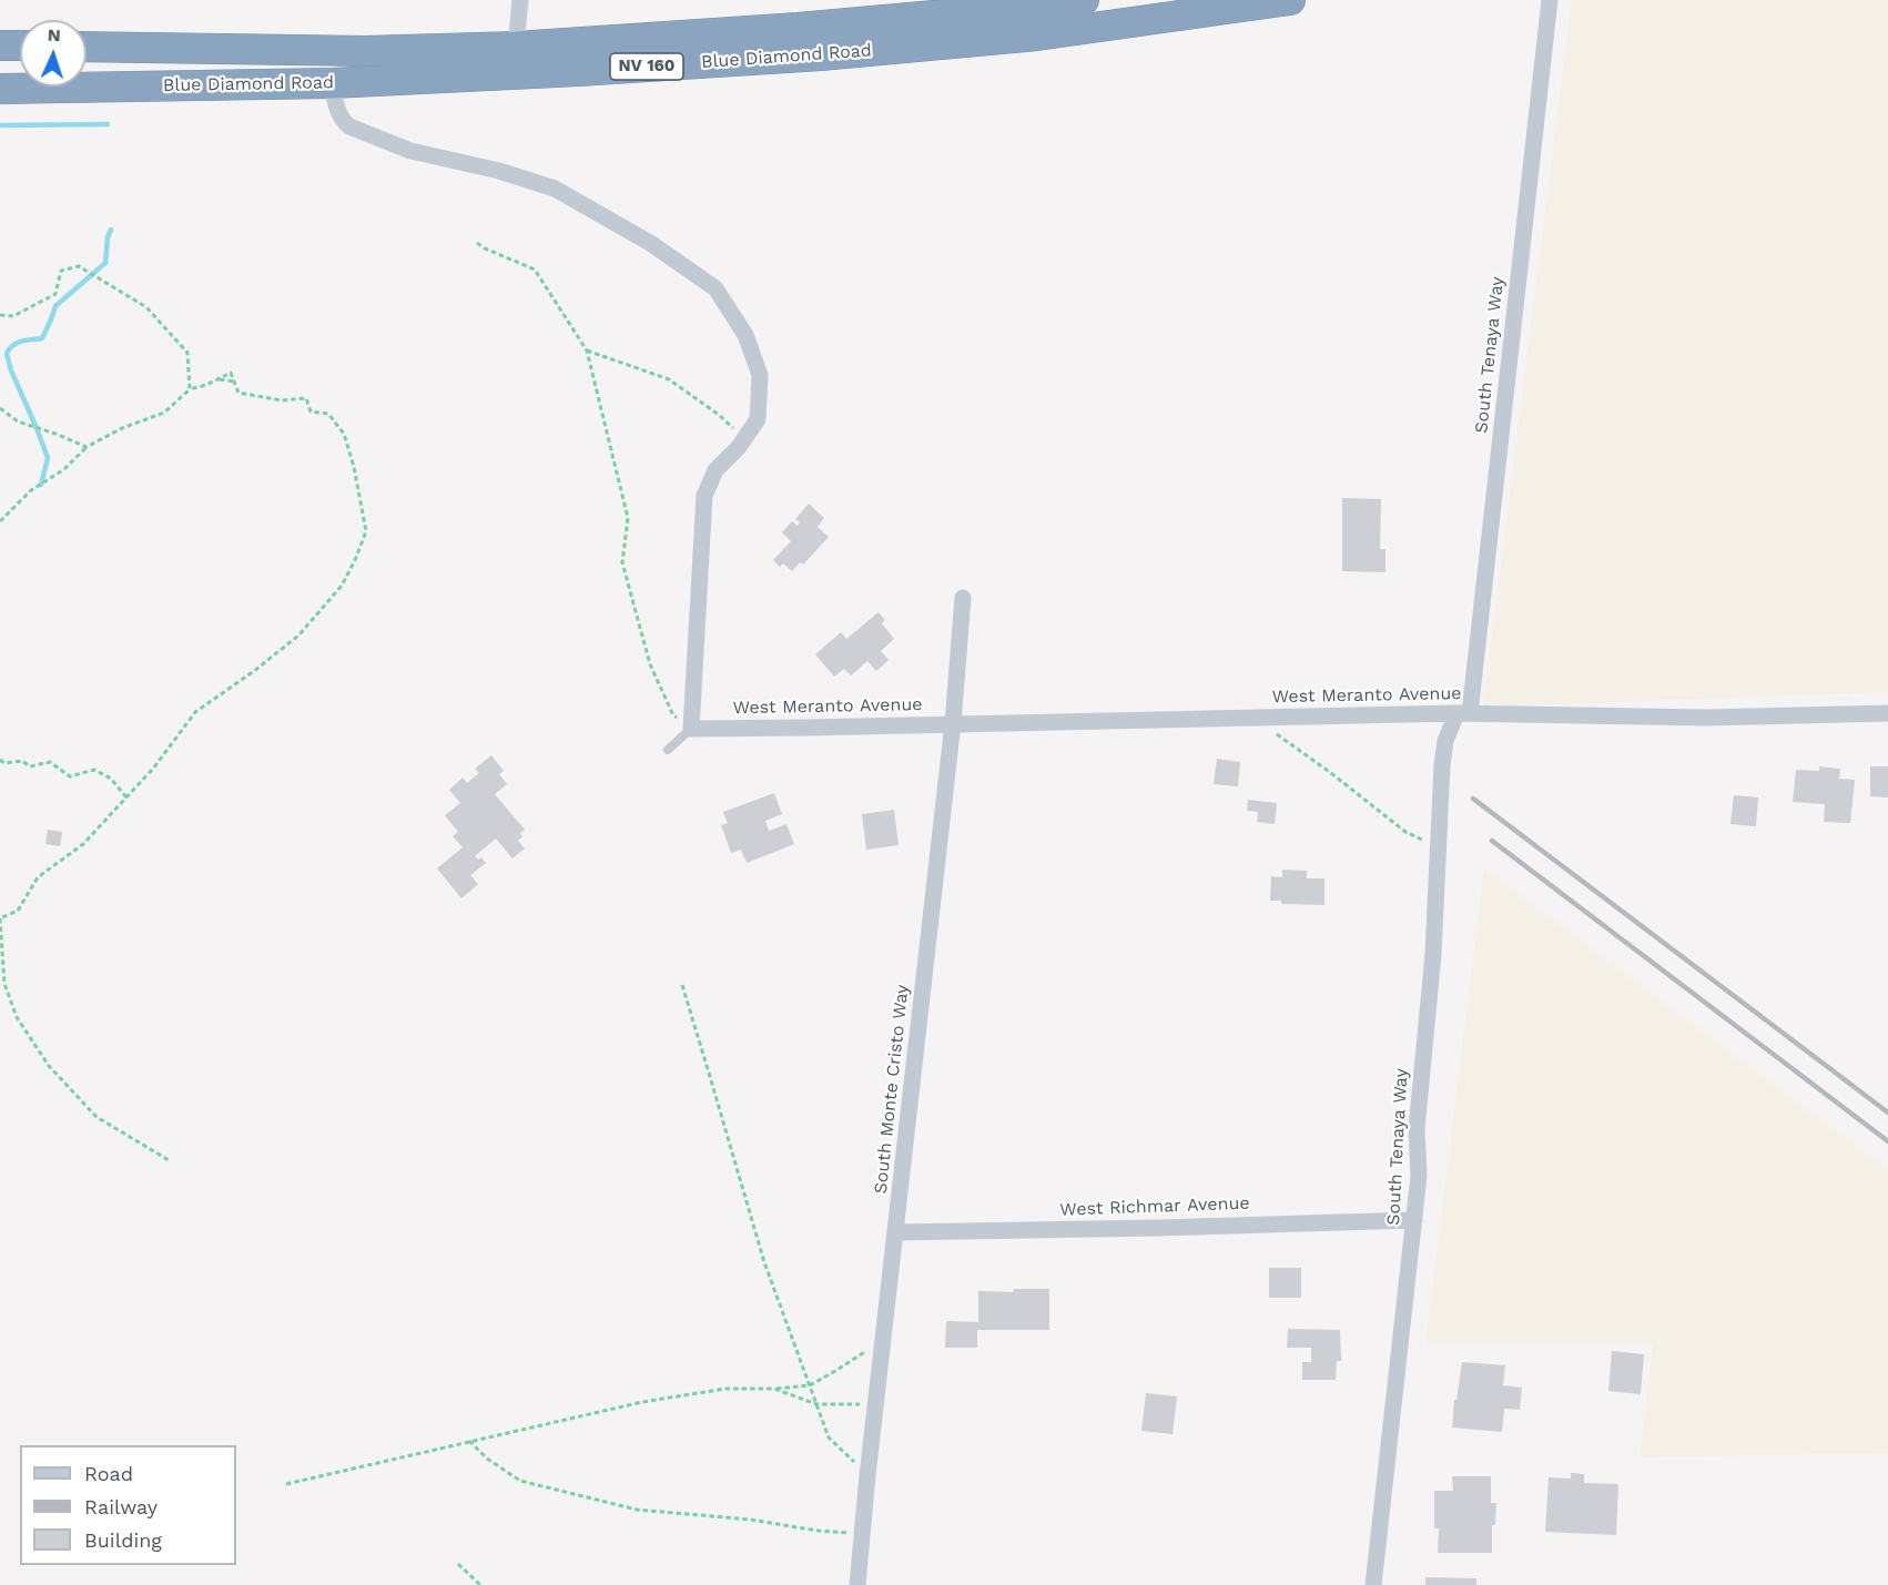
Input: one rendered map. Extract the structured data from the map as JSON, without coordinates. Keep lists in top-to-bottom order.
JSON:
{
  "streets": {
    "highway": ["Blue Diamond Road", "NV 160"],
    "street": [
      "South Tenaya Way",
      "West Meranto Avenue",
      "South Monte Cristo Way",
      "West Richmar Avenue"
    ]
  },
  "crossings": [
    ["South Tenaya Way", "West Meranto Avenue"],
    ["South Tenaya Way", "West Richmar Avenue"],
    ["West Meranto Avenue", "South Monte Cristo Way"],
    ["South Monte Cristo Way", "West Richmar Avenue"]
  ],
  "legend": ["Road", "Railway", "Building"],
  "north": "top"
}
